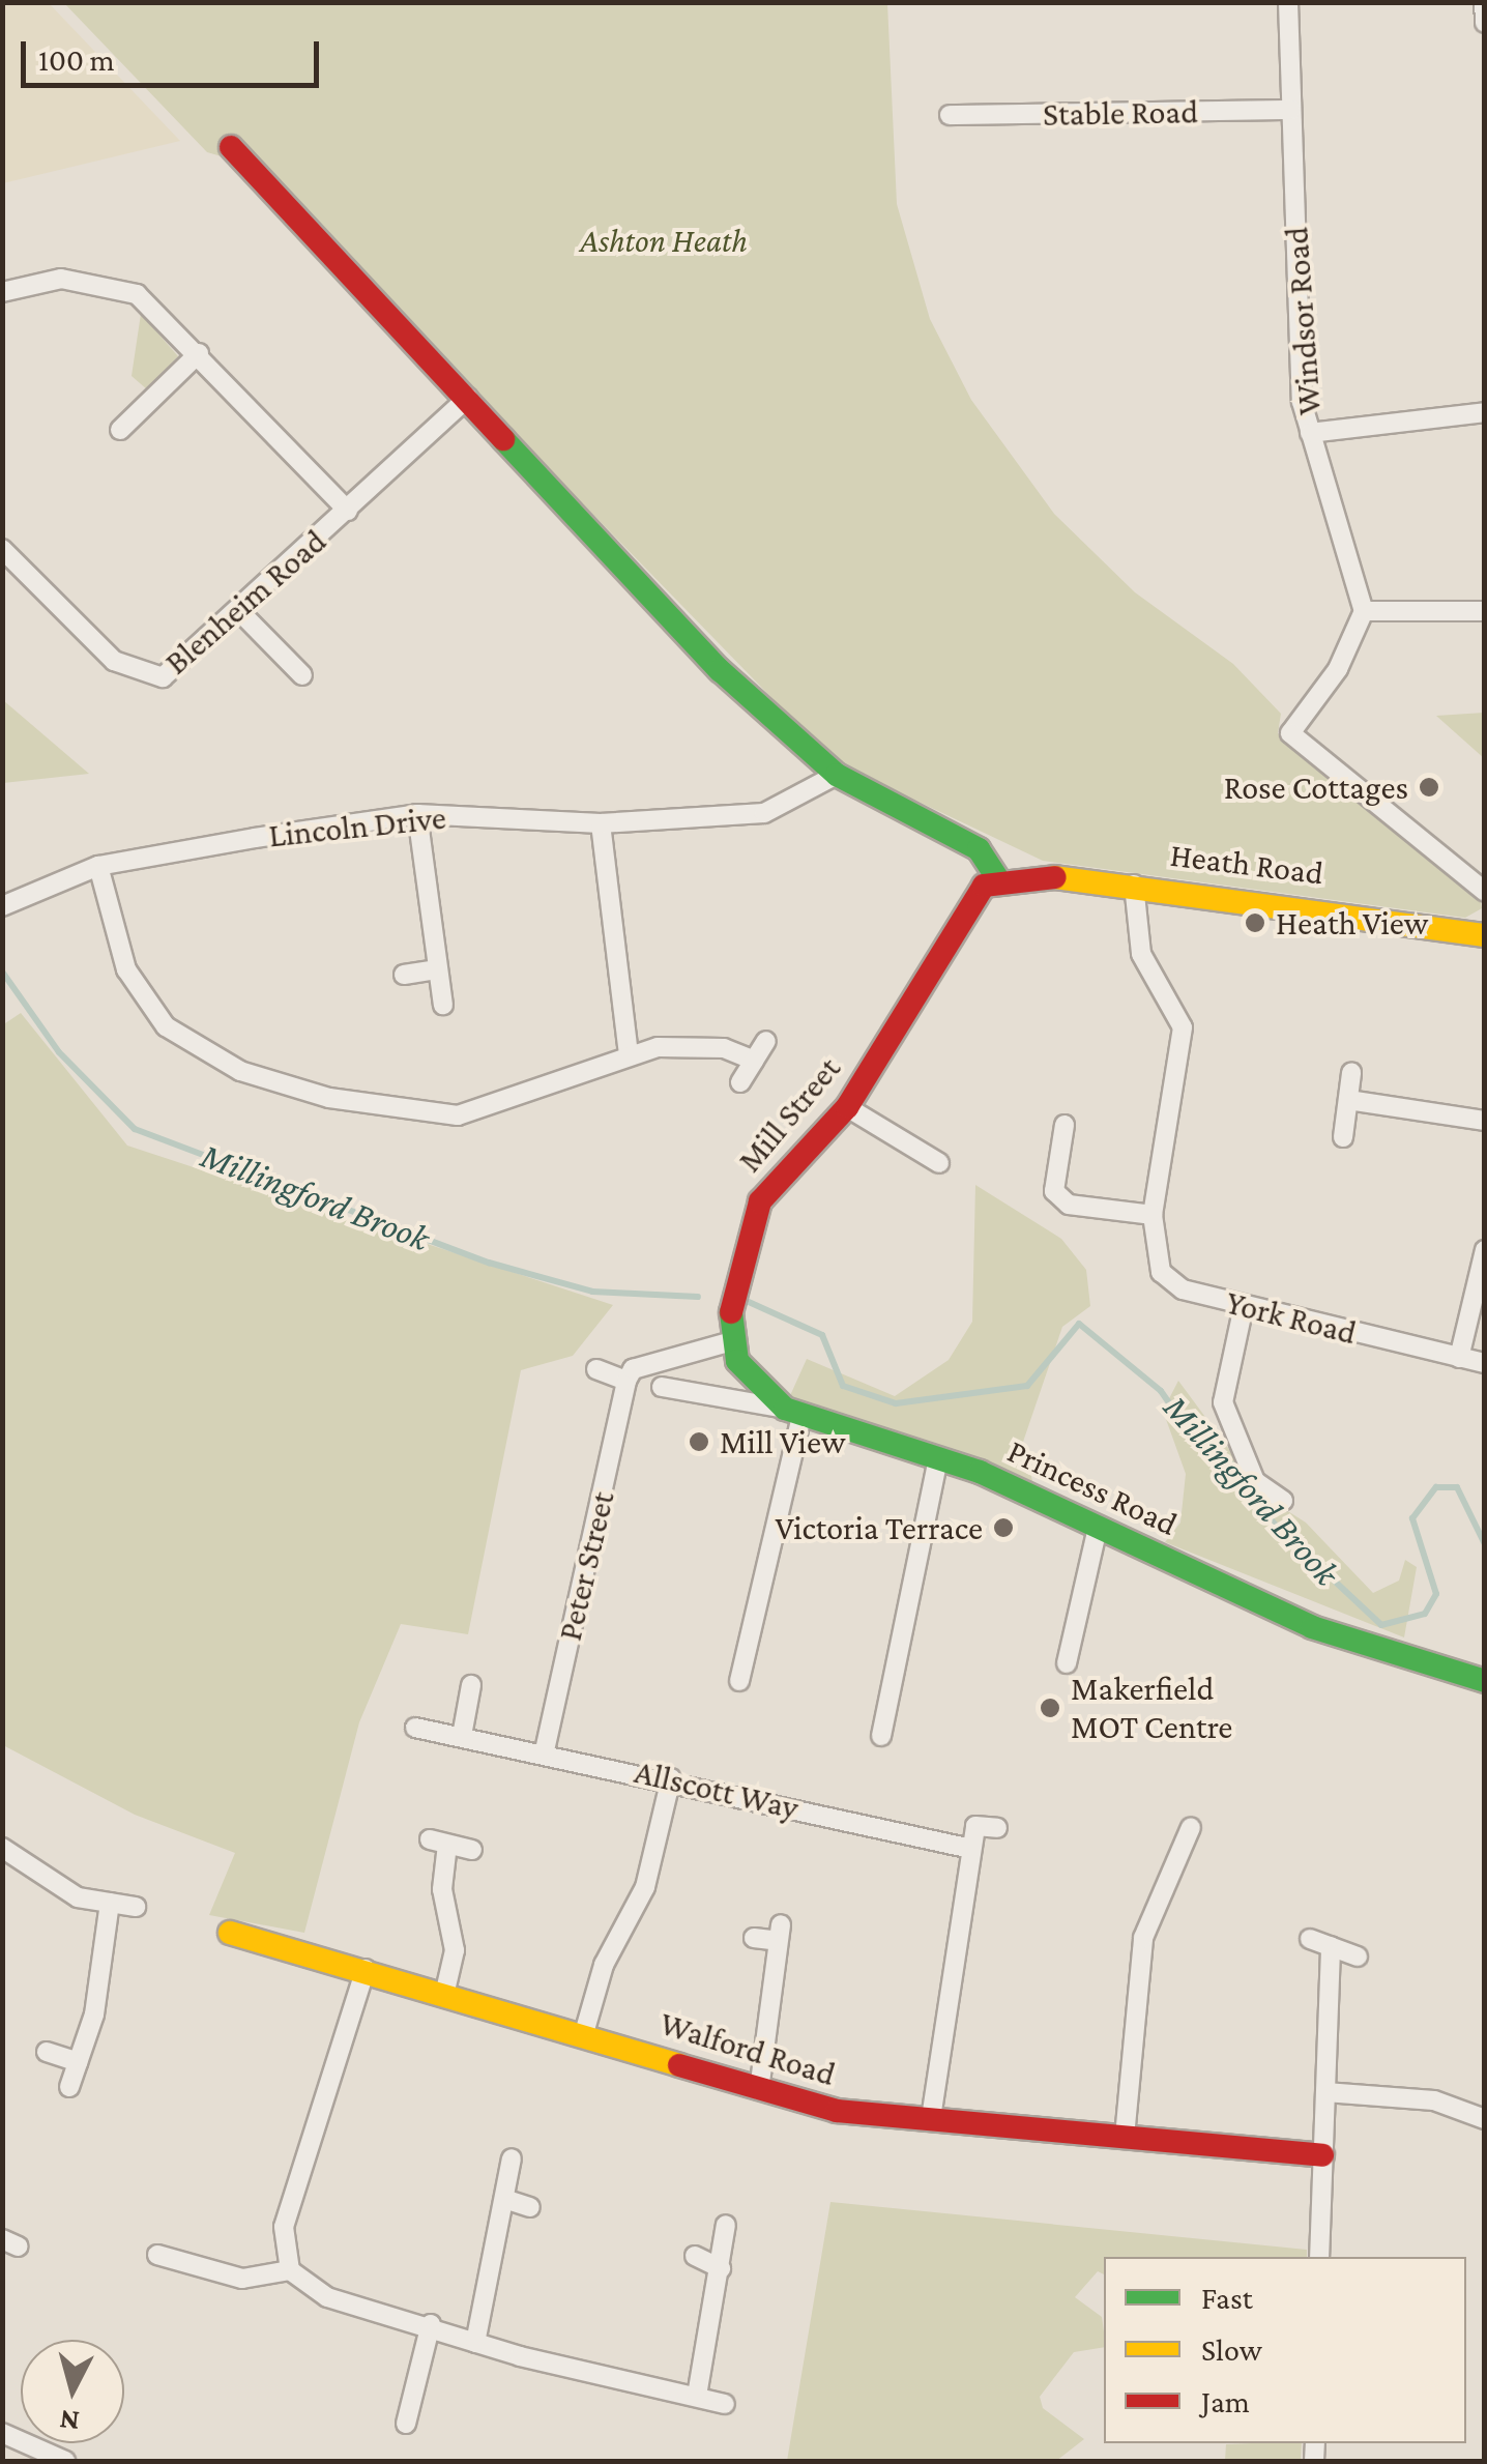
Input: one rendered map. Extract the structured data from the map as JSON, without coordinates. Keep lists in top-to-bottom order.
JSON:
{
  "streets": {
    "street": [
      "Stable Road",
      "Windsor Road",
      "Blenheim Road",
      "Lincoln Drive",
      "Heath Road",
      "Mill Street",
      "York Road",
      "Princess Road",
      "Peter Street",
      "Allscott Way",
      "Walford Road"
    ]
  },
  "crossings": [
    ["Stable Road", "Windsor Road"],
    ["Heath Road", "Mill Street"],
    ["Heath Road", "York Road"],
    ["Peter Street", "Allscott Way"]
  ],
  "water": ["Millingford Brook"],
  "parks": ["Ashton Heath"],
  "places": [
    "Rose Cottages",
    "Heath View",
    "Mill View",
    "Victoria Terrace",
    "Makerfield MOT Centre"
  ],
  "legend": ["Fast", "Slow", "Jam"],
  "scale_bar": "100 m",
  "north": "bottom"
}
